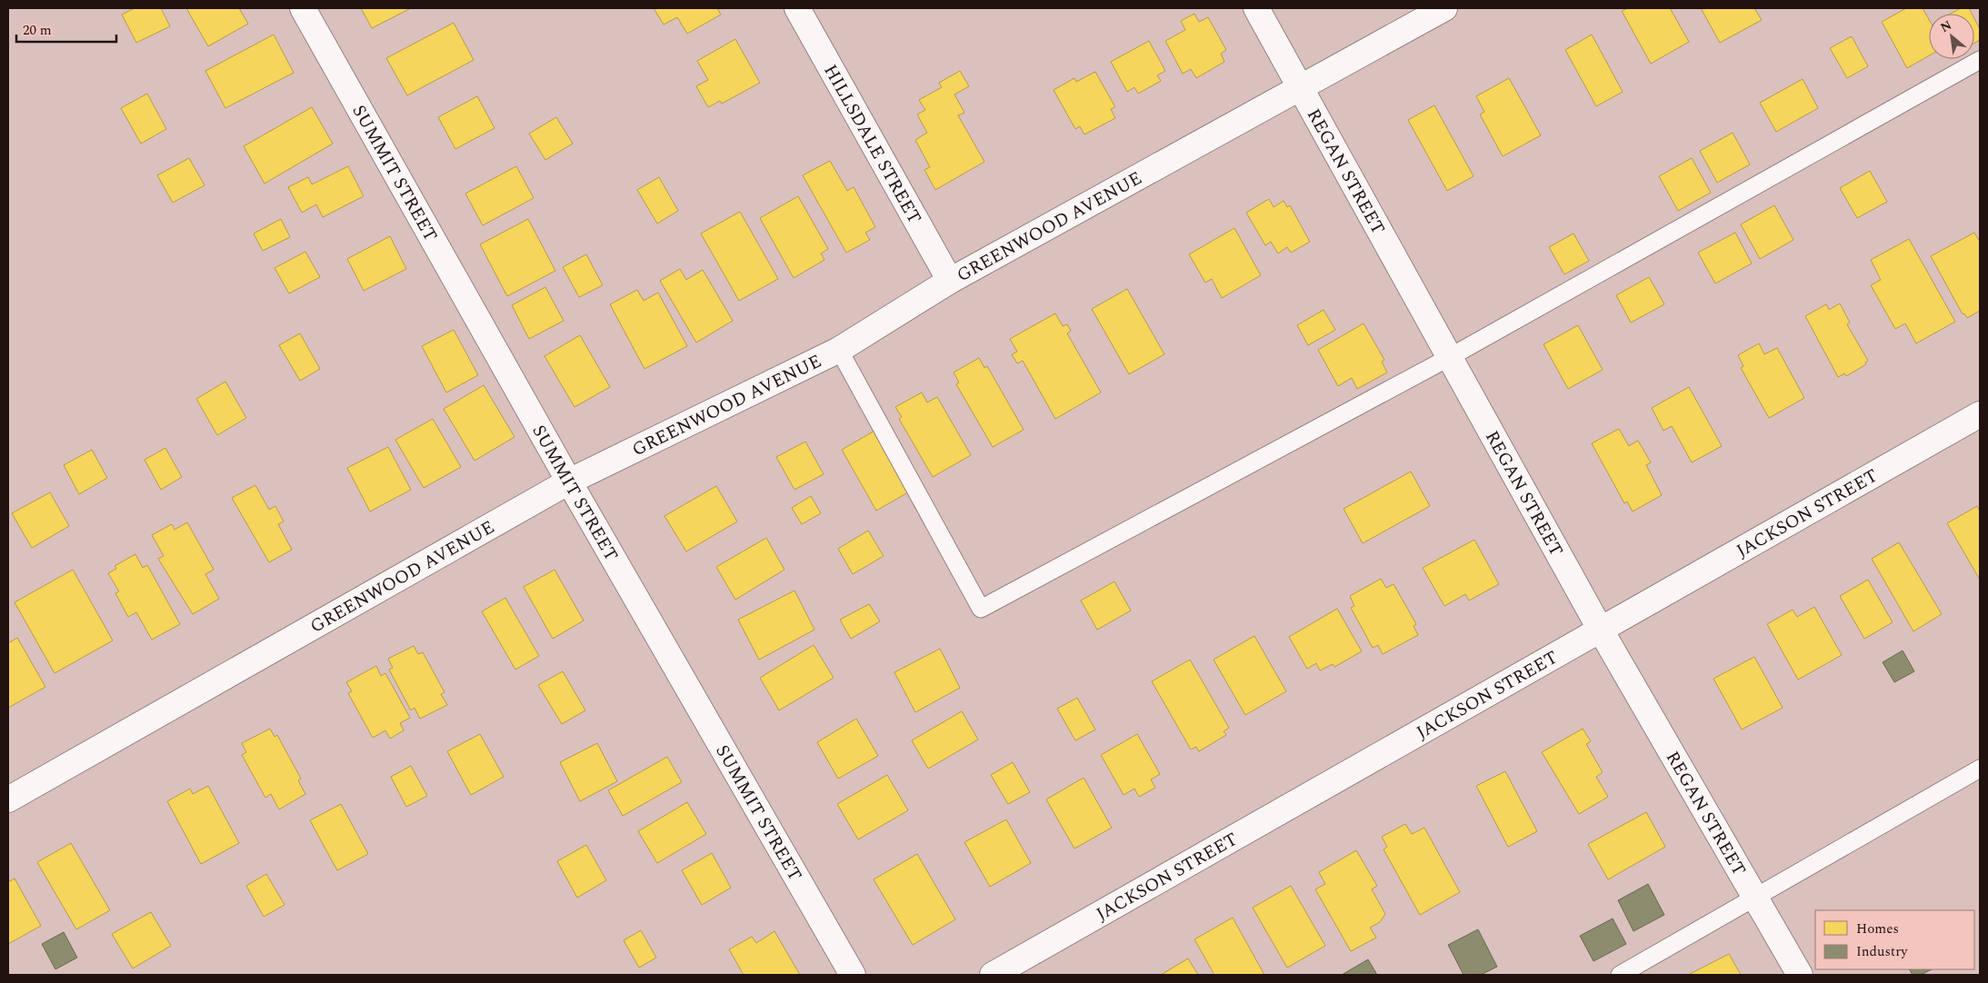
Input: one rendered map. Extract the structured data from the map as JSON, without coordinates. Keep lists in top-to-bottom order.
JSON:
{
  "streets": {
    "street": [
      "HILLSDALE STREET",
      "REGAN STREET",
      "SUMMIT STREET",
      "GREENWOOD AVENUE",
      "JACKSON STREET"
    ]
  },
  "crossings": [
    ["HILLSDALE STREET", "GREENWOOD AVENUE"],
    ["REGAN STREET", "GREENWOOD AVENUE"],
    ["REGAN STREET", "JACKSON STREET"],
    ["SUMMIT STREET", "GREENWOOD AVENUE"]
  ],
  "legend": ["Homes", "Industry"],
  "scale_bar": "20 m",
  "north": "top left"
}
